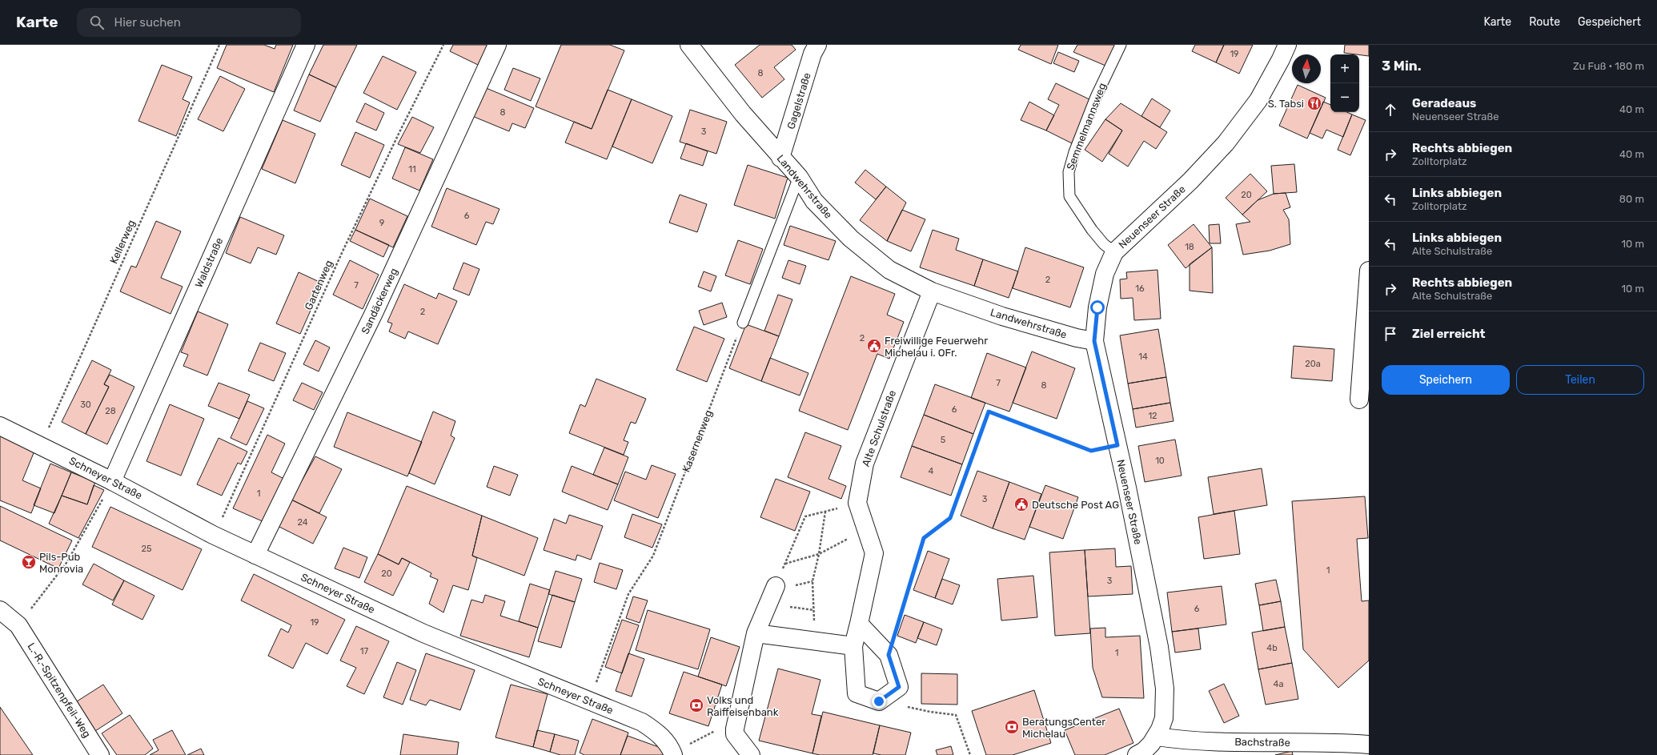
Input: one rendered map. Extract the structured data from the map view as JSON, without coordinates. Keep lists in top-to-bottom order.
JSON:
{
  "streets": {
    "street": [
      "Gagelstraße",
      "Landwehrstraße",
      "Neuenseer Straße",
      "Waldstraße",
      "Sandäckerweg",
      "Alte Schulstraße",
      "Schneyer Straße",
      "L.-R.-Spitzenpfeil-Weg",
      "Bachstraße"
    ],
    "lane": ["Semmelmannsweg"],
    "path": ["Kellerweg", "Gartenweg", "Kasernenweg"]
  },
  "crossings": [
    ["Gagelstraße", "Landwehrstraße"],
    ["Semmelmannsweg", "Neuenseer Straße"],
    ["Landwehrstraße", "Neuenseer Straße"],
    ["Landwehrstraße", "Alte Schulstraße"],
    ["Neuenseer Straße", "Bachstraße"],
    ["Kellerweg", "Schneyer Straße"],
    ["Waldstraße", "Schneyer Straße"],
    ["Gartenweg", "Schneyer Straße"],
    ["Sandäckerweg", "Schneyer Straße"],
    ["Kasernenweg", "Schneyer Straße"]
  ],
  "places": {
    "restaurant": ["S. Tabsi"],
    "public building": ["Freiwillige Feuerwehr Michelau i. OFr.", "Deutsche Post AG"],
    "bar": ["Pils-Pub Monrovia"],
    "bank": ["Volks und Raiffeisenbank", "BeratungsCenter Michelau"]
  },
  "house_numbers": [
    "19",
    "8",
    "8",
    "3",
    "11",
    "20",
    "6",
    "9",
    "18",
    "2",
    "7",
    "16",
    "2",
    "2",
    "14",
    "20a",
    "7",
    "8",
    "30",
    "6",
    "28",
    "12",
    "5",
    "10",
    "4",
    "1",
    "3",
    "24",
    "25",
    "1",
    "20",
    "3",
    "6",
    "19",
    "4b",
    "17",
    "1",
    "4a"
  ],
  "north": "top",
  "page": {
    "header": "Karte",
    "search": "Hier suchen",
    "nav": ["Karte", "Route", "Gespeichert"],
    "heading": ["3 Min.", "Zu Fuß · 180 m"],
    "map_buttons": ["+", "−"],
    "list": [
      ["Geradeaus", "Neuenseer Straße", "40 m"],
      ["Rechts abbiegen", "Zolltorplatz", "40 m"],
      ["Links abbiegen", "Zolltorplatz", "80 m"],
      ["Links abbiegen", "Alte Schulstraße", "10 m"],
      ["Rechts abbiegen", "Alte Schulstraße", "10 m"],
      "Ziel erreicht"
    ],
    "buttons": ["Speichern", "Teilen"]
  }
}
